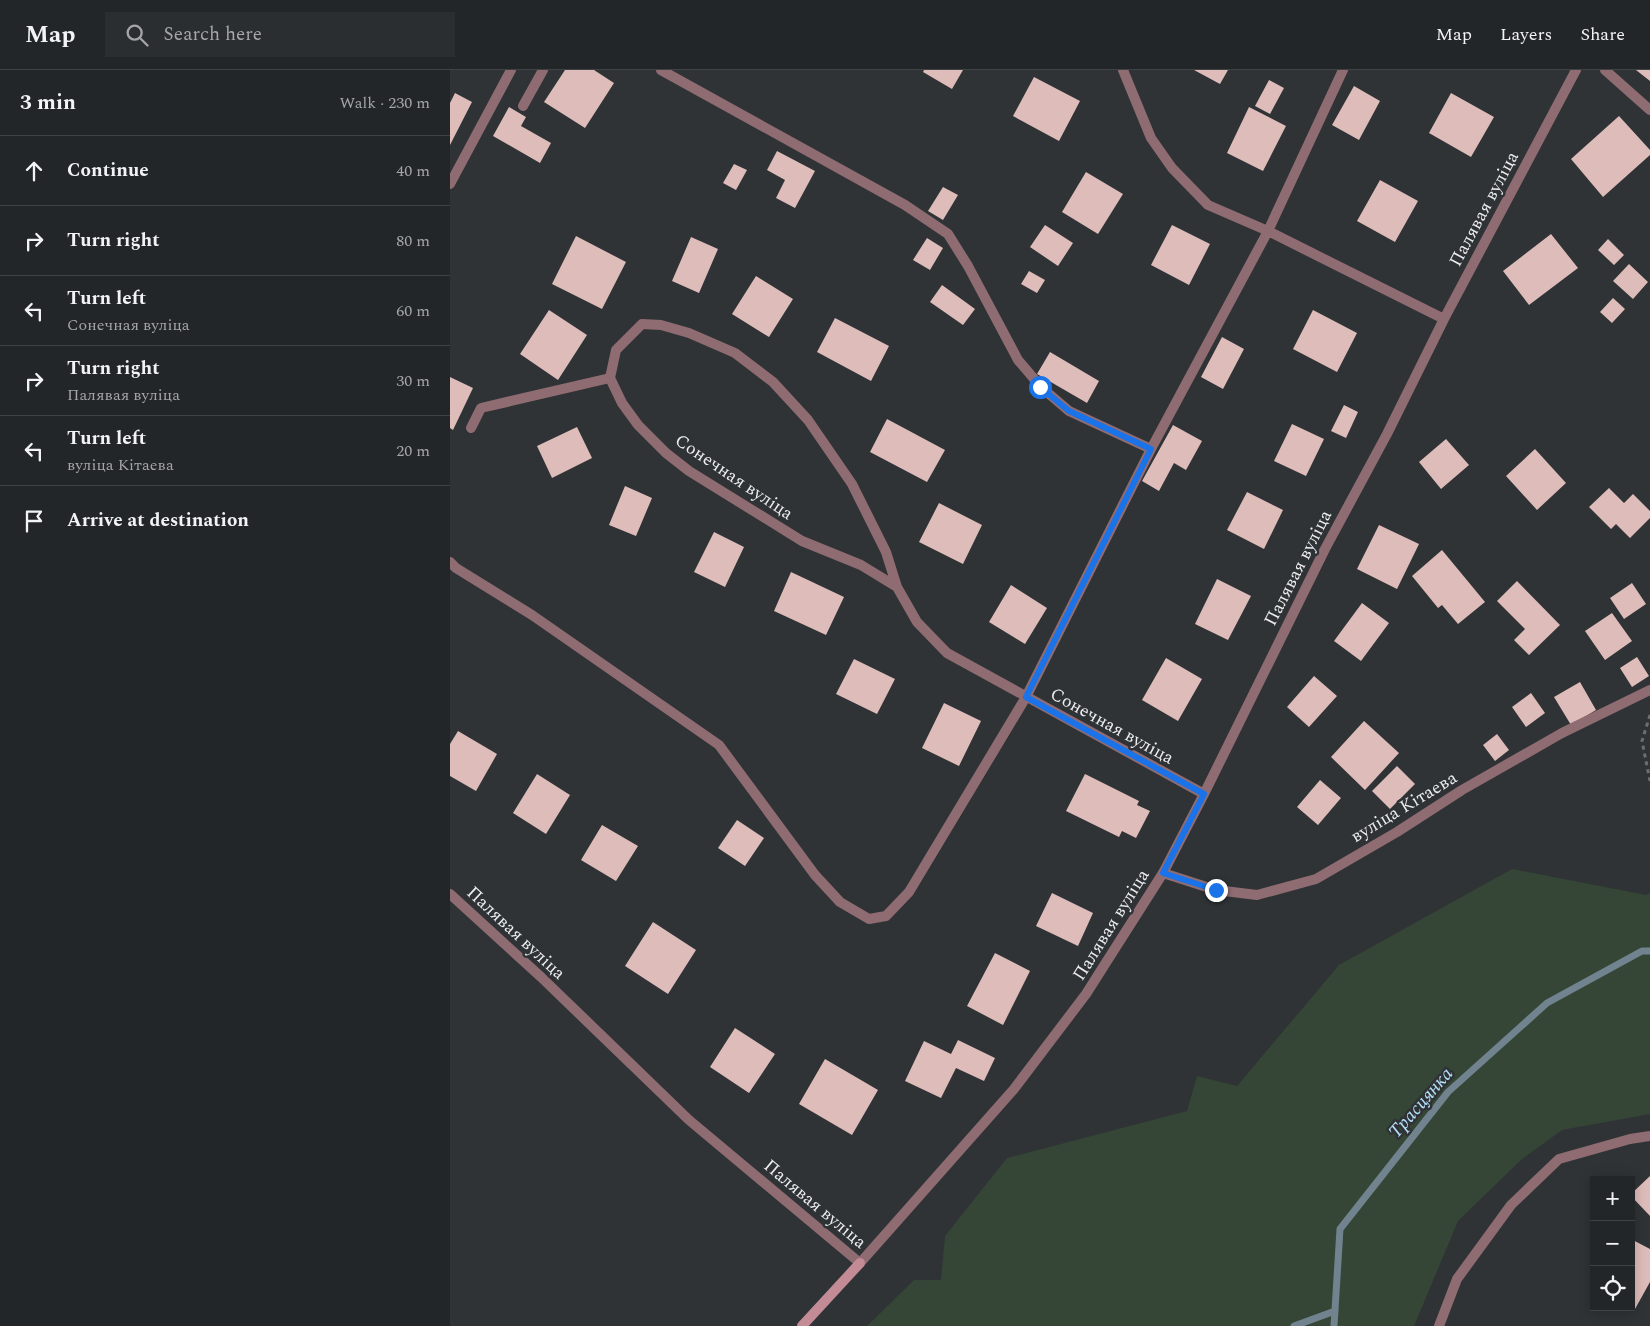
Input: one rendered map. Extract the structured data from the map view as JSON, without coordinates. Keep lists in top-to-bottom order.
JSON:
{
  "streets": {
    "street": ["Палявая вуліца", "Сонечная вуліца", "вуліца Кітаева"]
  },
  "crossings": [
    ["Палявая вуліца", "Сонечная вуліца"],
    ["Палявая вуліца", "вуліца Кітаева"]
  ],
  "water": ["Трасцянка"],
  "page": {
    "header": "Map",
    "search": "Search here",
    "nav": ["Map", "Layers", "Share"],
    "heading": ["3 min", "Walk · 230 m"],
    "list": [
      ["Continue", "40 m"],
      ["Turn right", "80 m"],
      ["Turn left", "Сонечная вуліца", "60 m"],
      ["Turn right", "Палявая вуліца", "30 m"],
      ["Turn left", "вуліца Кітаева", "20 m"],
      "Arrive at destination"
    ],
    "map_buttons": ["+", "−"]
  }
}
